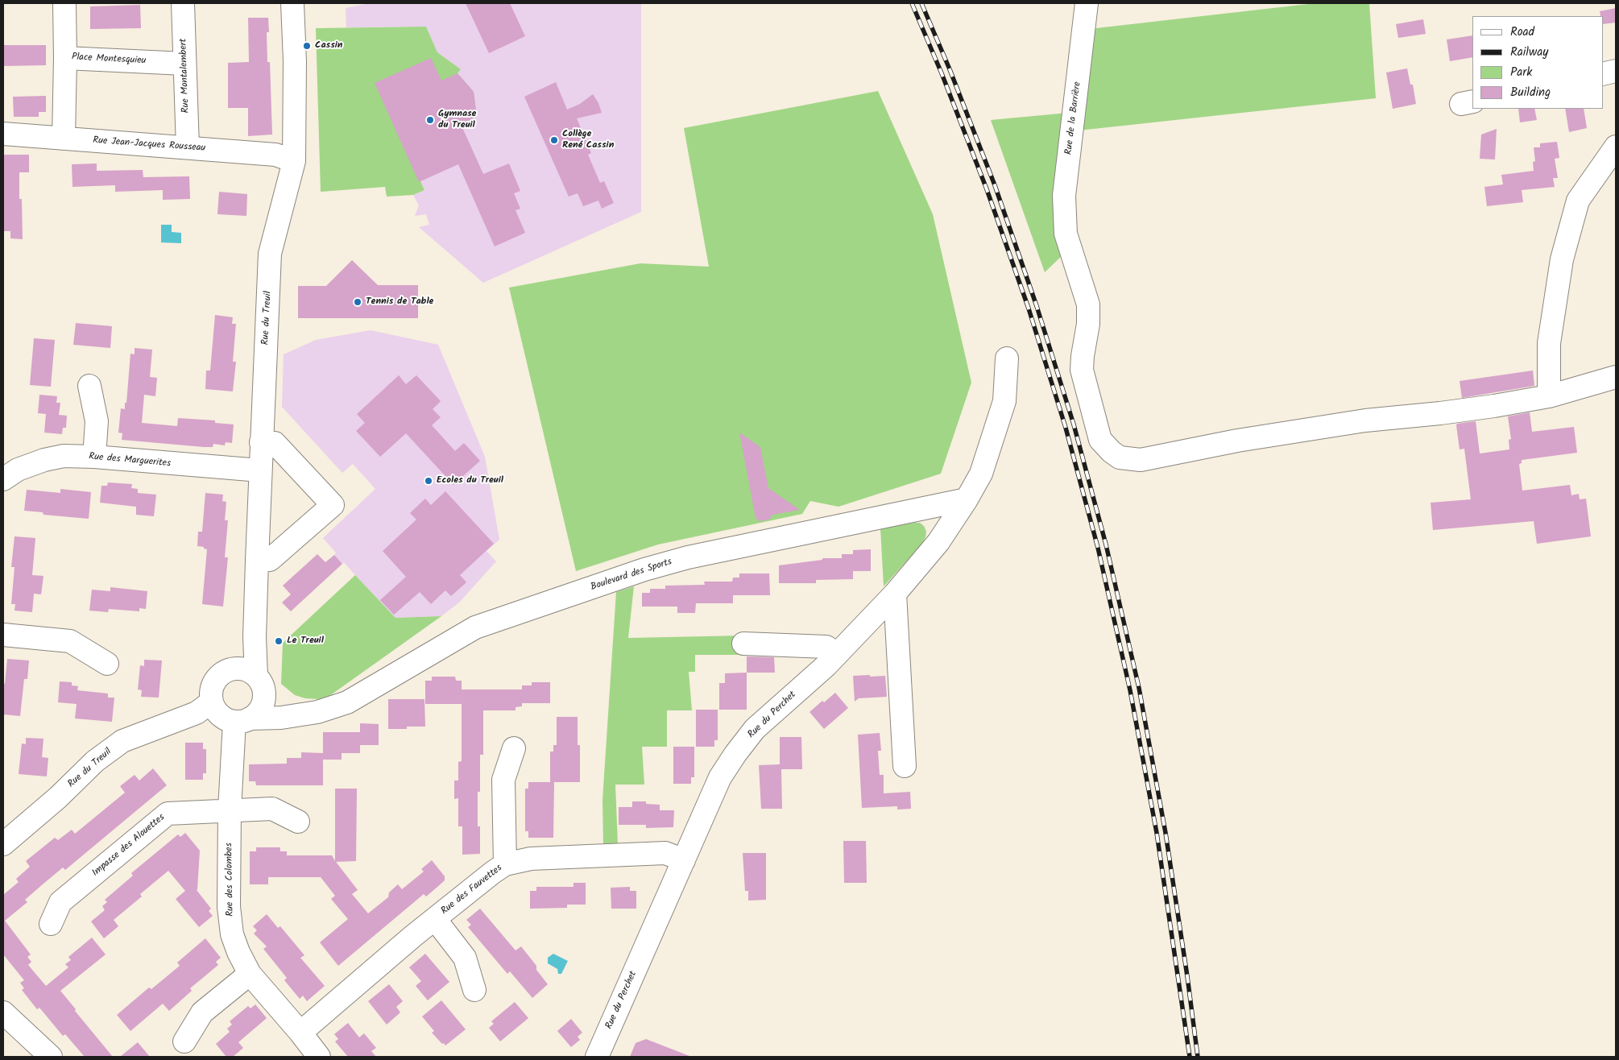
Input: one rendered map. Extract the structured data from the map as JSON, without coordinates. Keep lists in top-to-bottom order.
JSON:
{
  "streets": {
    "street": [
      "Place Montesquieu",
      "Rue Montalembert",
      "Rue de la Barrière",
      "Rue Jean-Jacques Rousseau",
      "Rue du Treuil",
      "Rue des Marguerites",
      "Boulevard des Sports",
      "Rue du Perchet",
      "Impasse des Alouettes",
      "Rue des Colombes",
      "Rue des Fauvettes"
    ]
  },
  "crossings": [
    ["Place Montesquieu", "Rue Montalembert"],
    ["Place Montesquieu", "Rue Jean-Jacques Rousseau"],
    ["Rue Montalembert", "Rue Jean-Jacques Rousseau"],
    ["Rue Jean-Jacques Rousseau", "Rue du Treuil"],
    ["Rue du Treuil", "Rue des Marguerites"],
    ["Rue du Treuil", "Boulevard des Sports"],
    ["Rue du Treuil", "Rue des Colombes"],
    ["Boulevard des Sports", "Rue du Perchet"],
    ["Boulevard des Sports", "Rue des Colombes"],
    ["Rue du Perchet", "Rue des Fauvettes"],
    ["Impasse des Alouettes", "Rue des Colombes"],
    ["Rue des Colombes", "Rue des Fauvettes"]
  ],
  "places": [
    "Cassin",
    "Gymnase du Treuil",
    "Collège René Cassin",
    "Tennis de Table",
    "Ecoles du Treuil",
    "Le Treuil"
  ],
  "legend": [
    "Road",
    "Railway",
    "Park",
    "Building"
  ]
}
